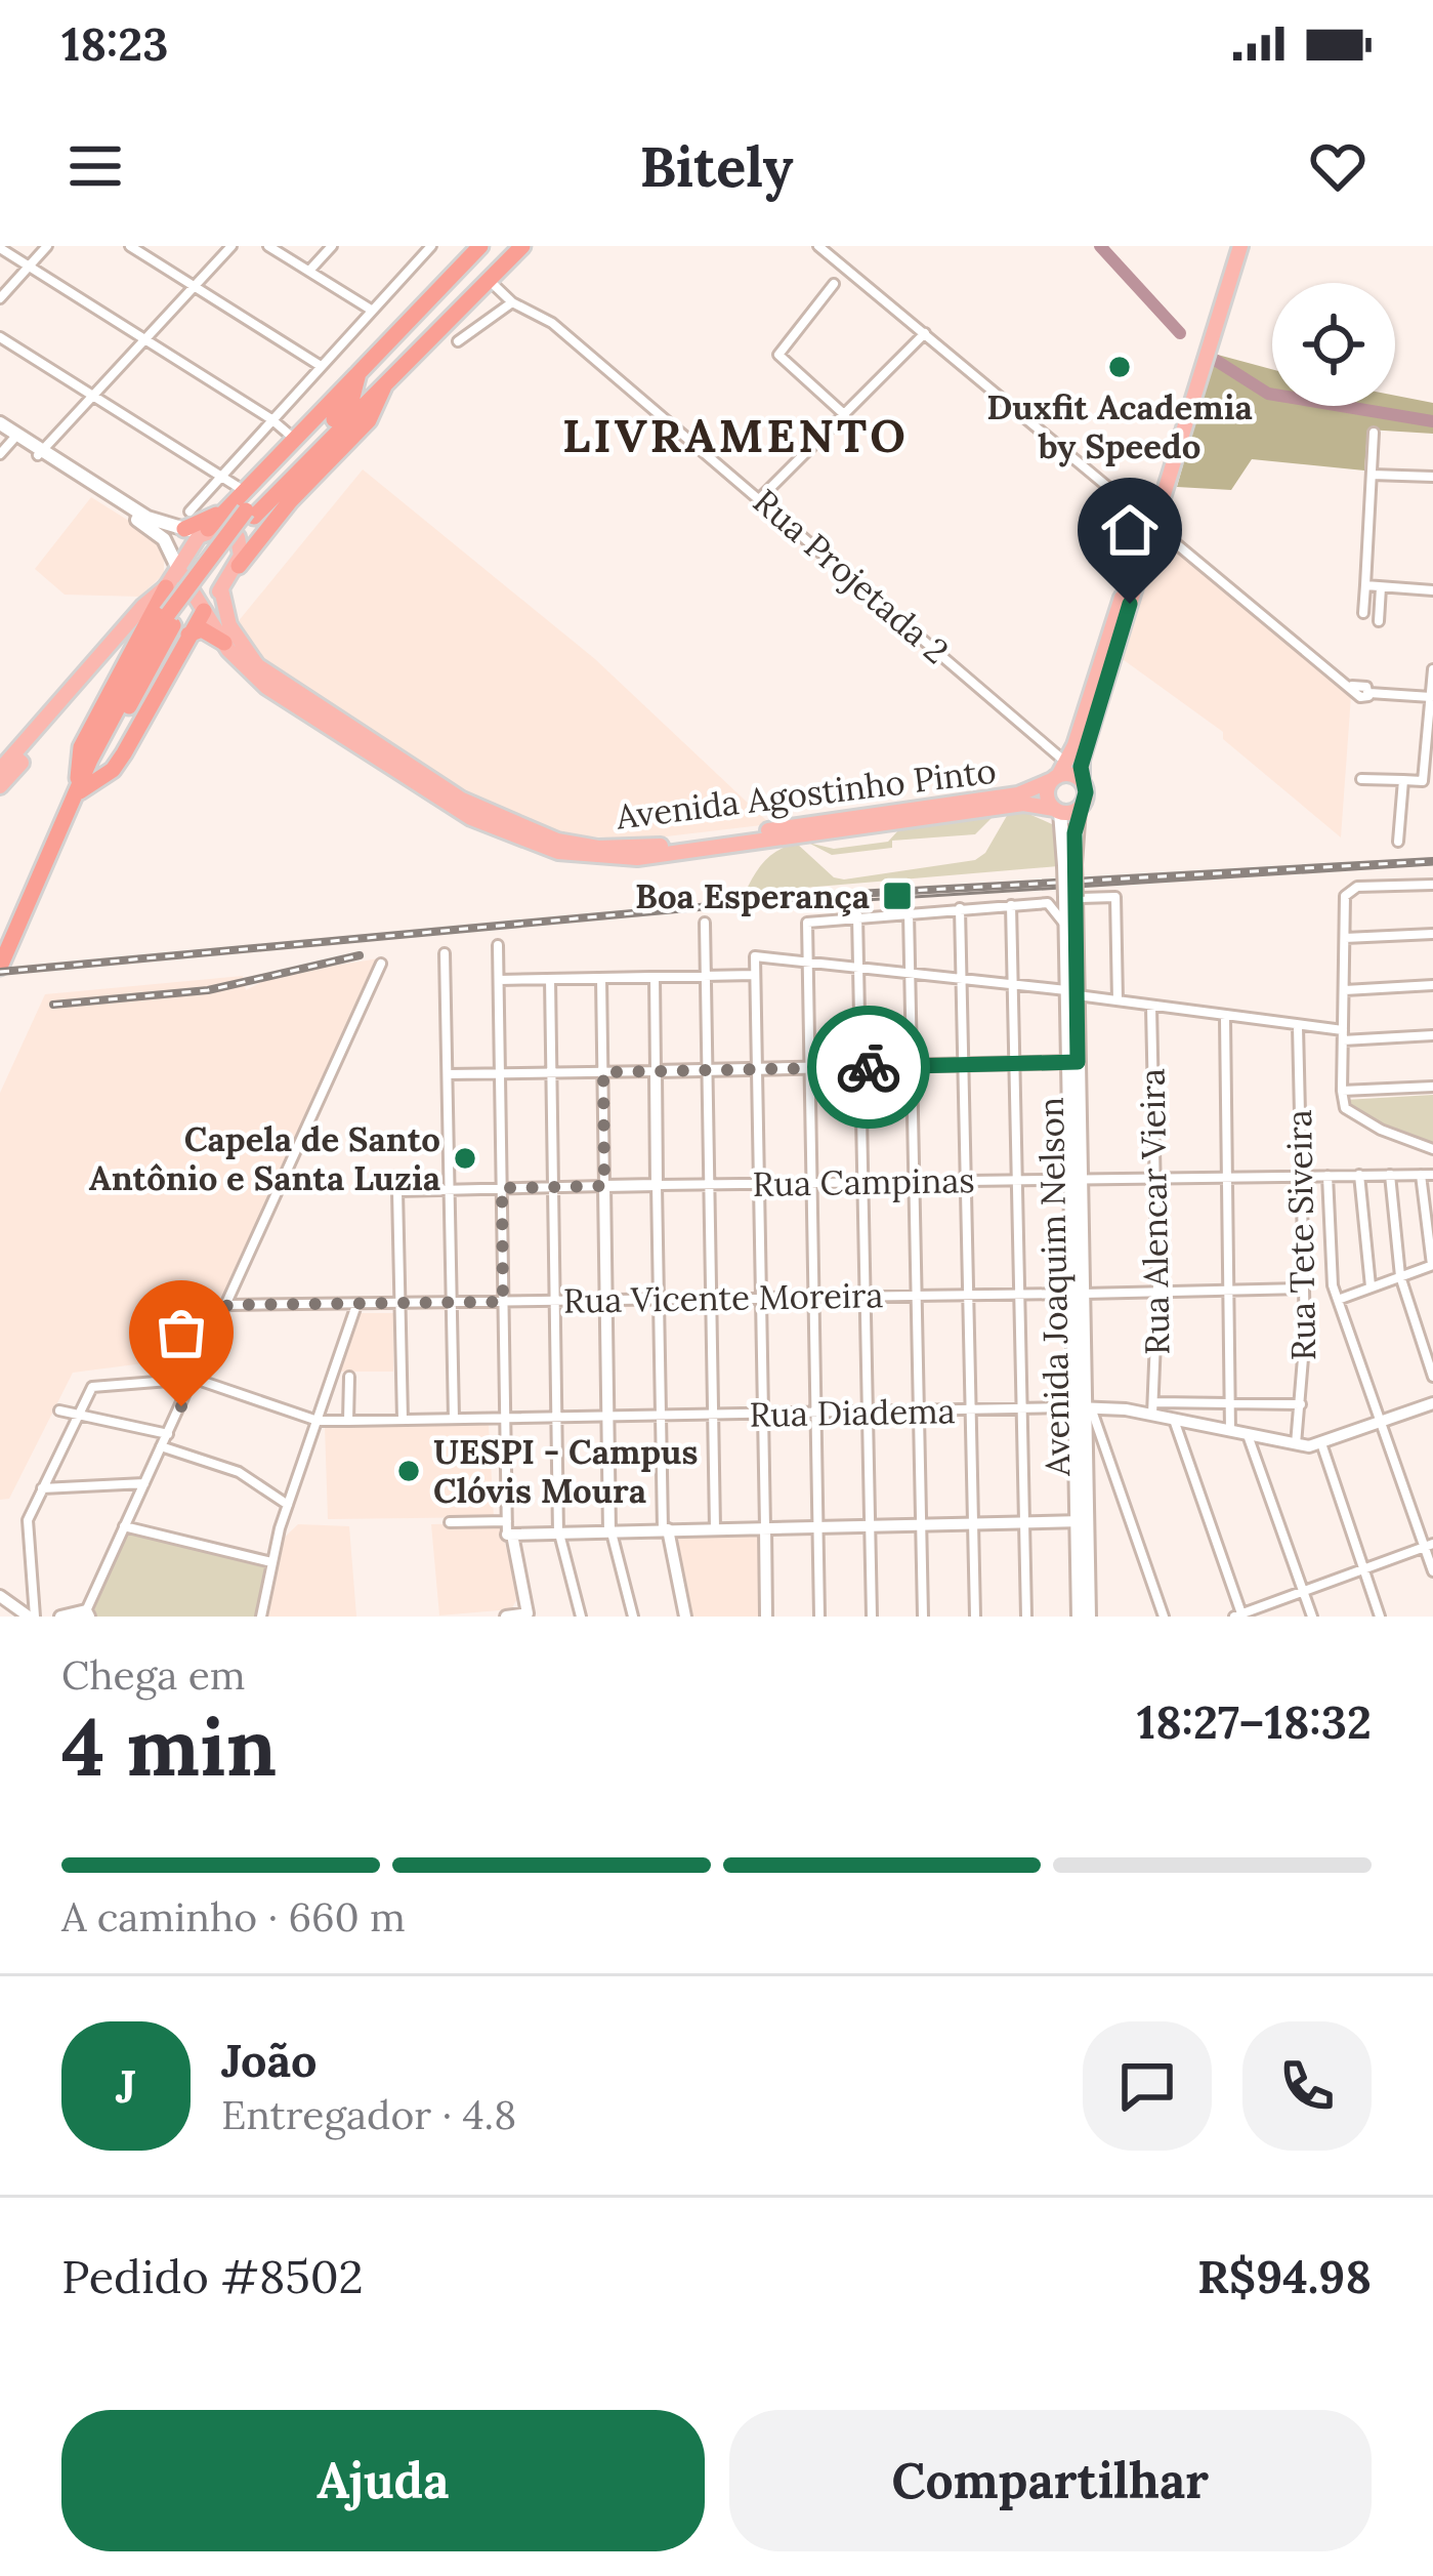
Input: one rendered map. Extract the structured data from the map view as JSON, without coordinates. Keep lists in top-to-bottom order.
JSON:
{
  "streets": {
    "main road": ["Avenida Agostinho Pinto", "Avenida Joaquim Nelson"],
    "street": [
      "Rua Projetada 2",
      "Rua Campinas",
      "Rua Alencar Vieira",
      "Rua Tete Siveira",
      "Rua Vicente Moreira",
      "Rua Diadema"
    ]
  },
  "crossings": [
    ["Rua Projetada 2", "Avenida Agostinho Pinto"],
    ["Rua Projetada 2", "Avenida Joaquim Nelson"],
    ["Avenida Agostinho Pinto", "Avenida Joaquim Nelson"],
    ["Rua Campinas", "Rua Alencar Vieira"],
    ["Rua Campinas", "Rua Tete Siveira"],
    ["Rua Campinas", "Avenida Joaquim Nelson"],
    ["Rua Alencar Vieira", "Rua Vicente Moreira"],
    ["Rua Tete Siveira", "Rua Vicente Moreira"],
    ["Avenida Joaquim Nelson", "Rua Vicente Moreira"],
    ["Avenida Joaquim Nelson", "Rua Diadema"]
  ],
  "districts": ["LIVRAMENTO"],
  "places": {
    "other": ["Duxfit Academia by Speedo", "Capela de Santo Antônio e Santa Luzia", "UESPI - Campus Clóvis Moura"],
    "transit": ["Boa Esperança"]
  },
  "page": {
    "status": "18:23",
    "header": "Bitely",
    "heading": ["4 min", "Chega em", "18:27–18:32"],
    "panel": [
      "João",
      "Entregador · 4.8",
      "Pedido #8502",
      "R$94.98"
    ],
    "bar": "A caminho · 660 m",
    "round": "J",
    "buttons": ["Ajuda", "Compartilhar"]
  }
}
